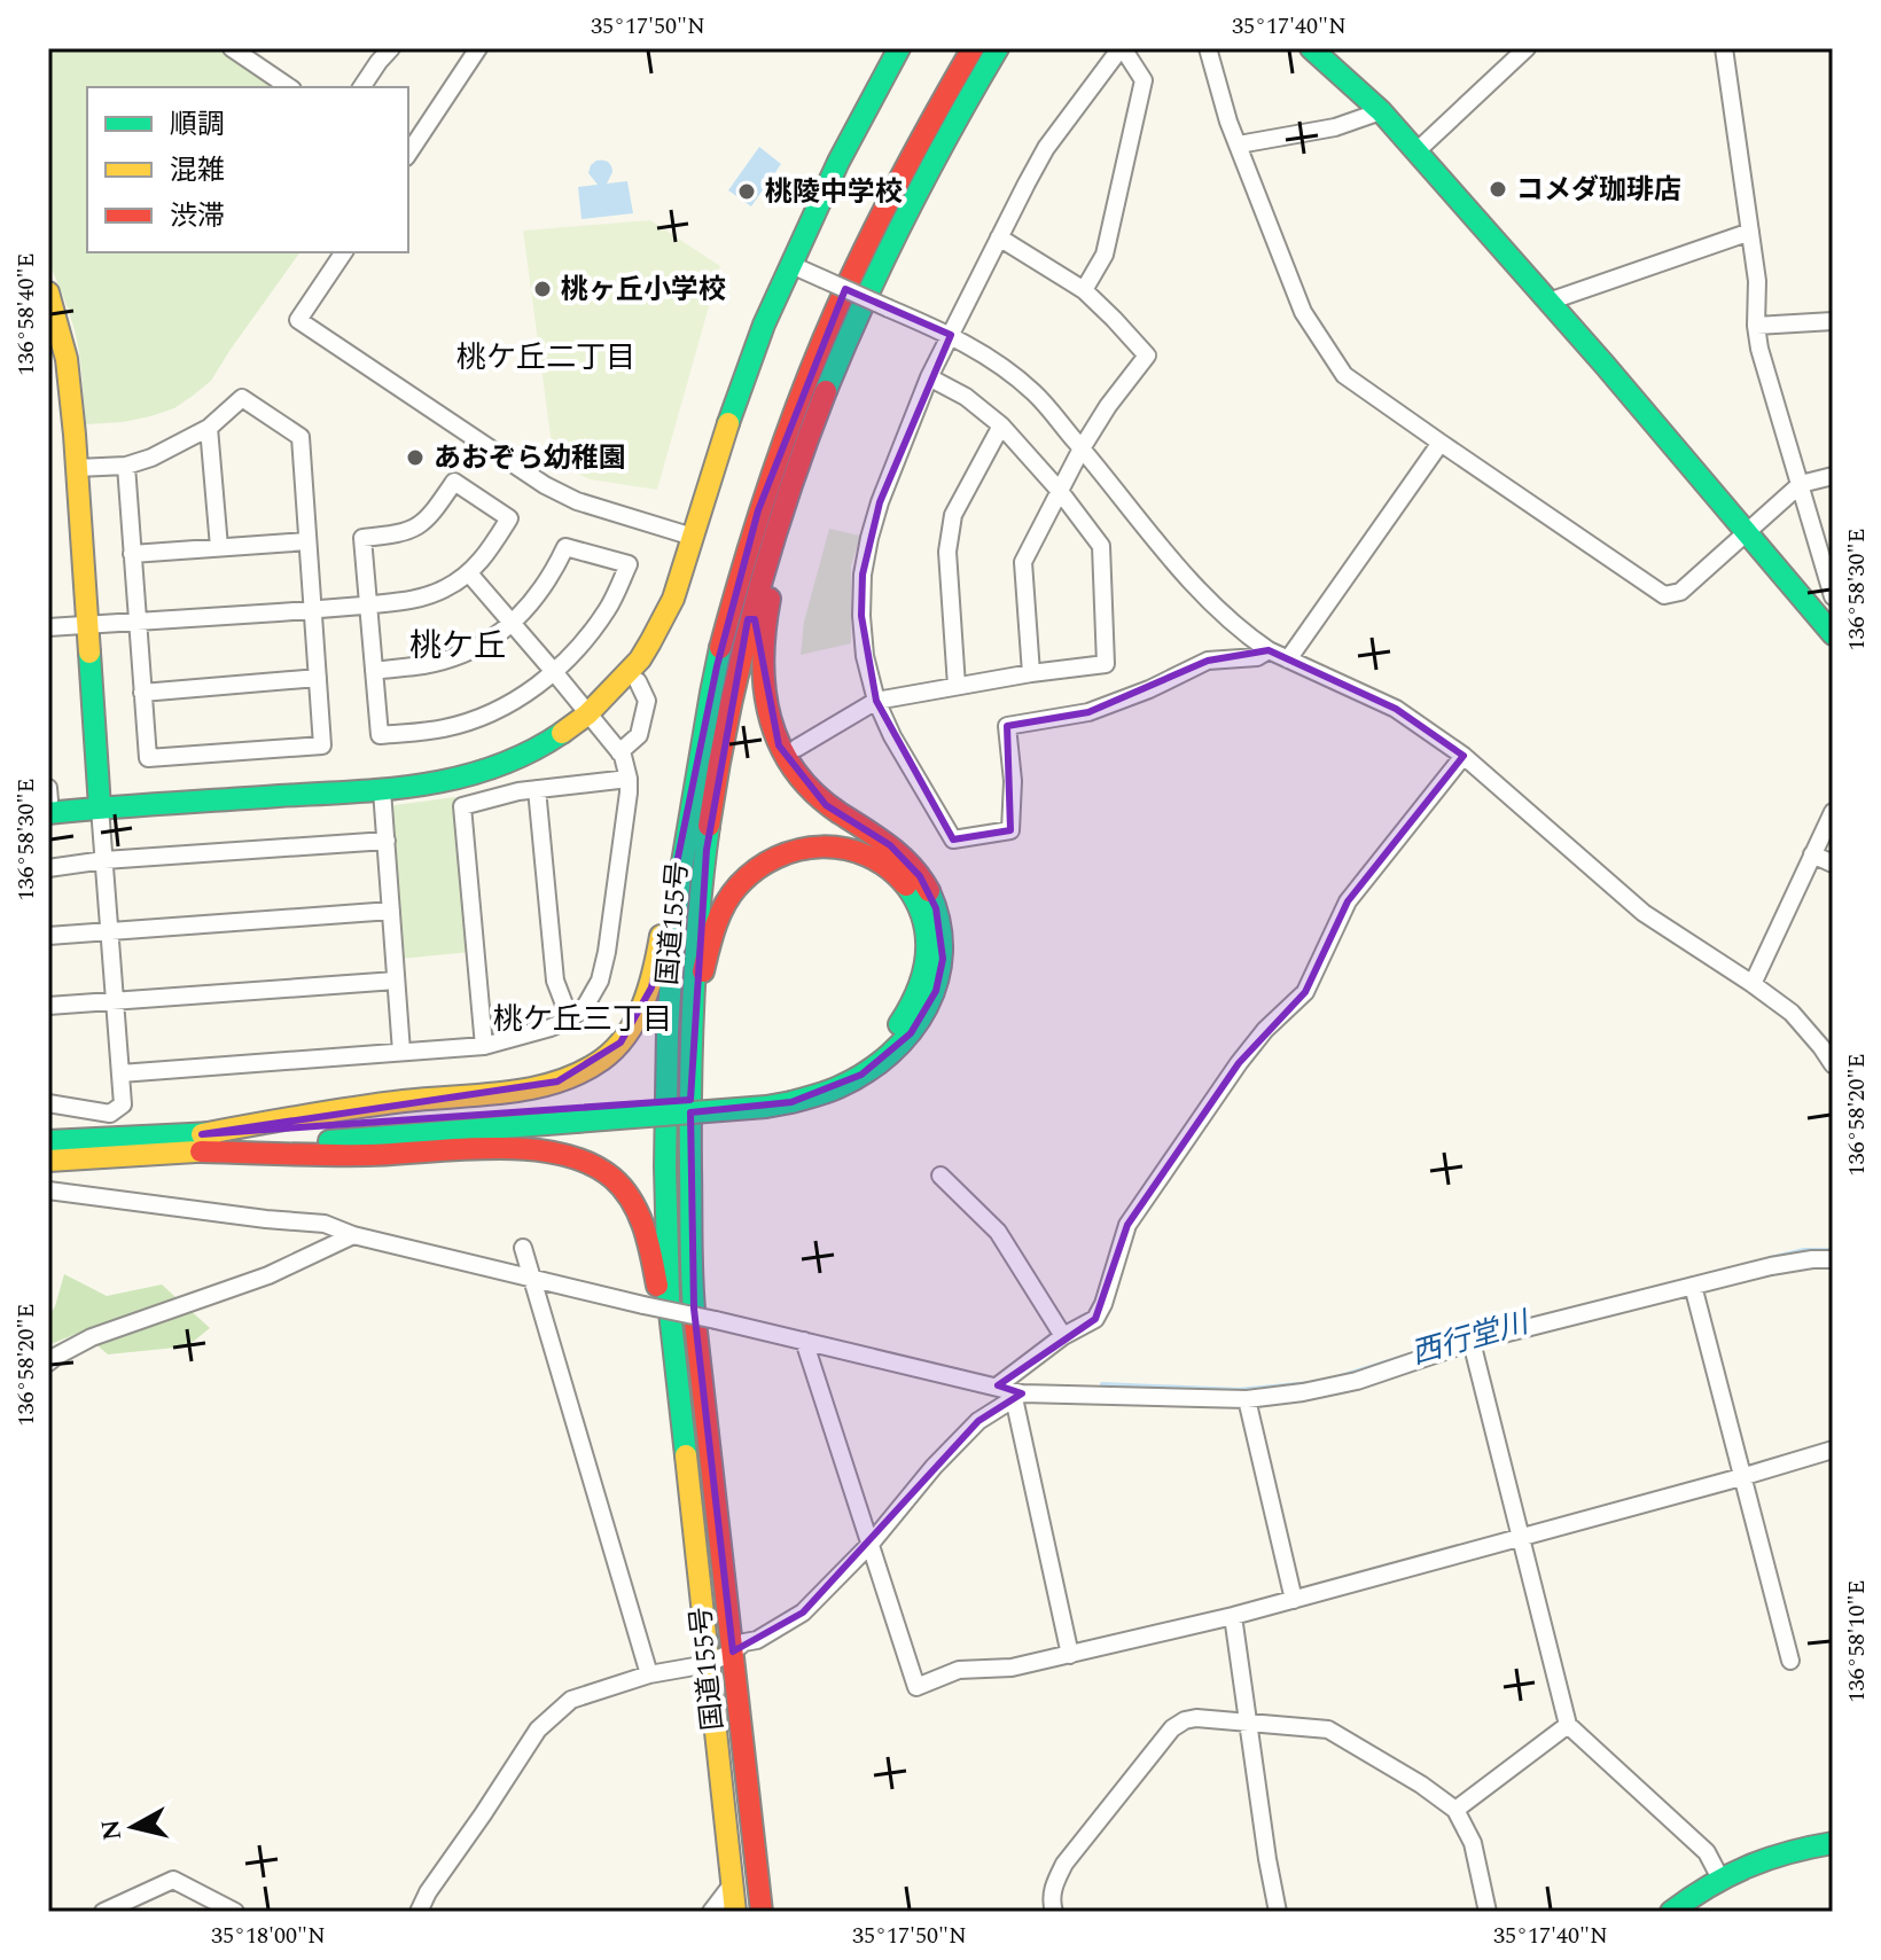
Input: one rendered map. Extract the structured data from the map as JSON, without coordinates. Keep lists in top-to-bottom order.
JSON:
{
  "streets": {
    "main road": ["国道155号"]
  },
  "districts": ["桃ケ丘二丁目", "桃ケ丘", "桃ケ丘三丁目"],
  "water": ["西行堂川"],
  "places": [
    "コメダ珈琲店",
    "桃陵中学校",
    "桃ヶ丘小学校",
    "あおぞら幼稚園"
  ],
  "legend": ["順調", "混雑", "渋滞"],
  "north": "left",
  "coordinates": [
    "35°17'50\"N",
    "35°17'40\"N",
    "136°58'40\"E",
    "136°58'30\"E",
    "136°58'20\"E",
    "136°58'10\"E",
    "35°18'00\"N"
  ]
}
